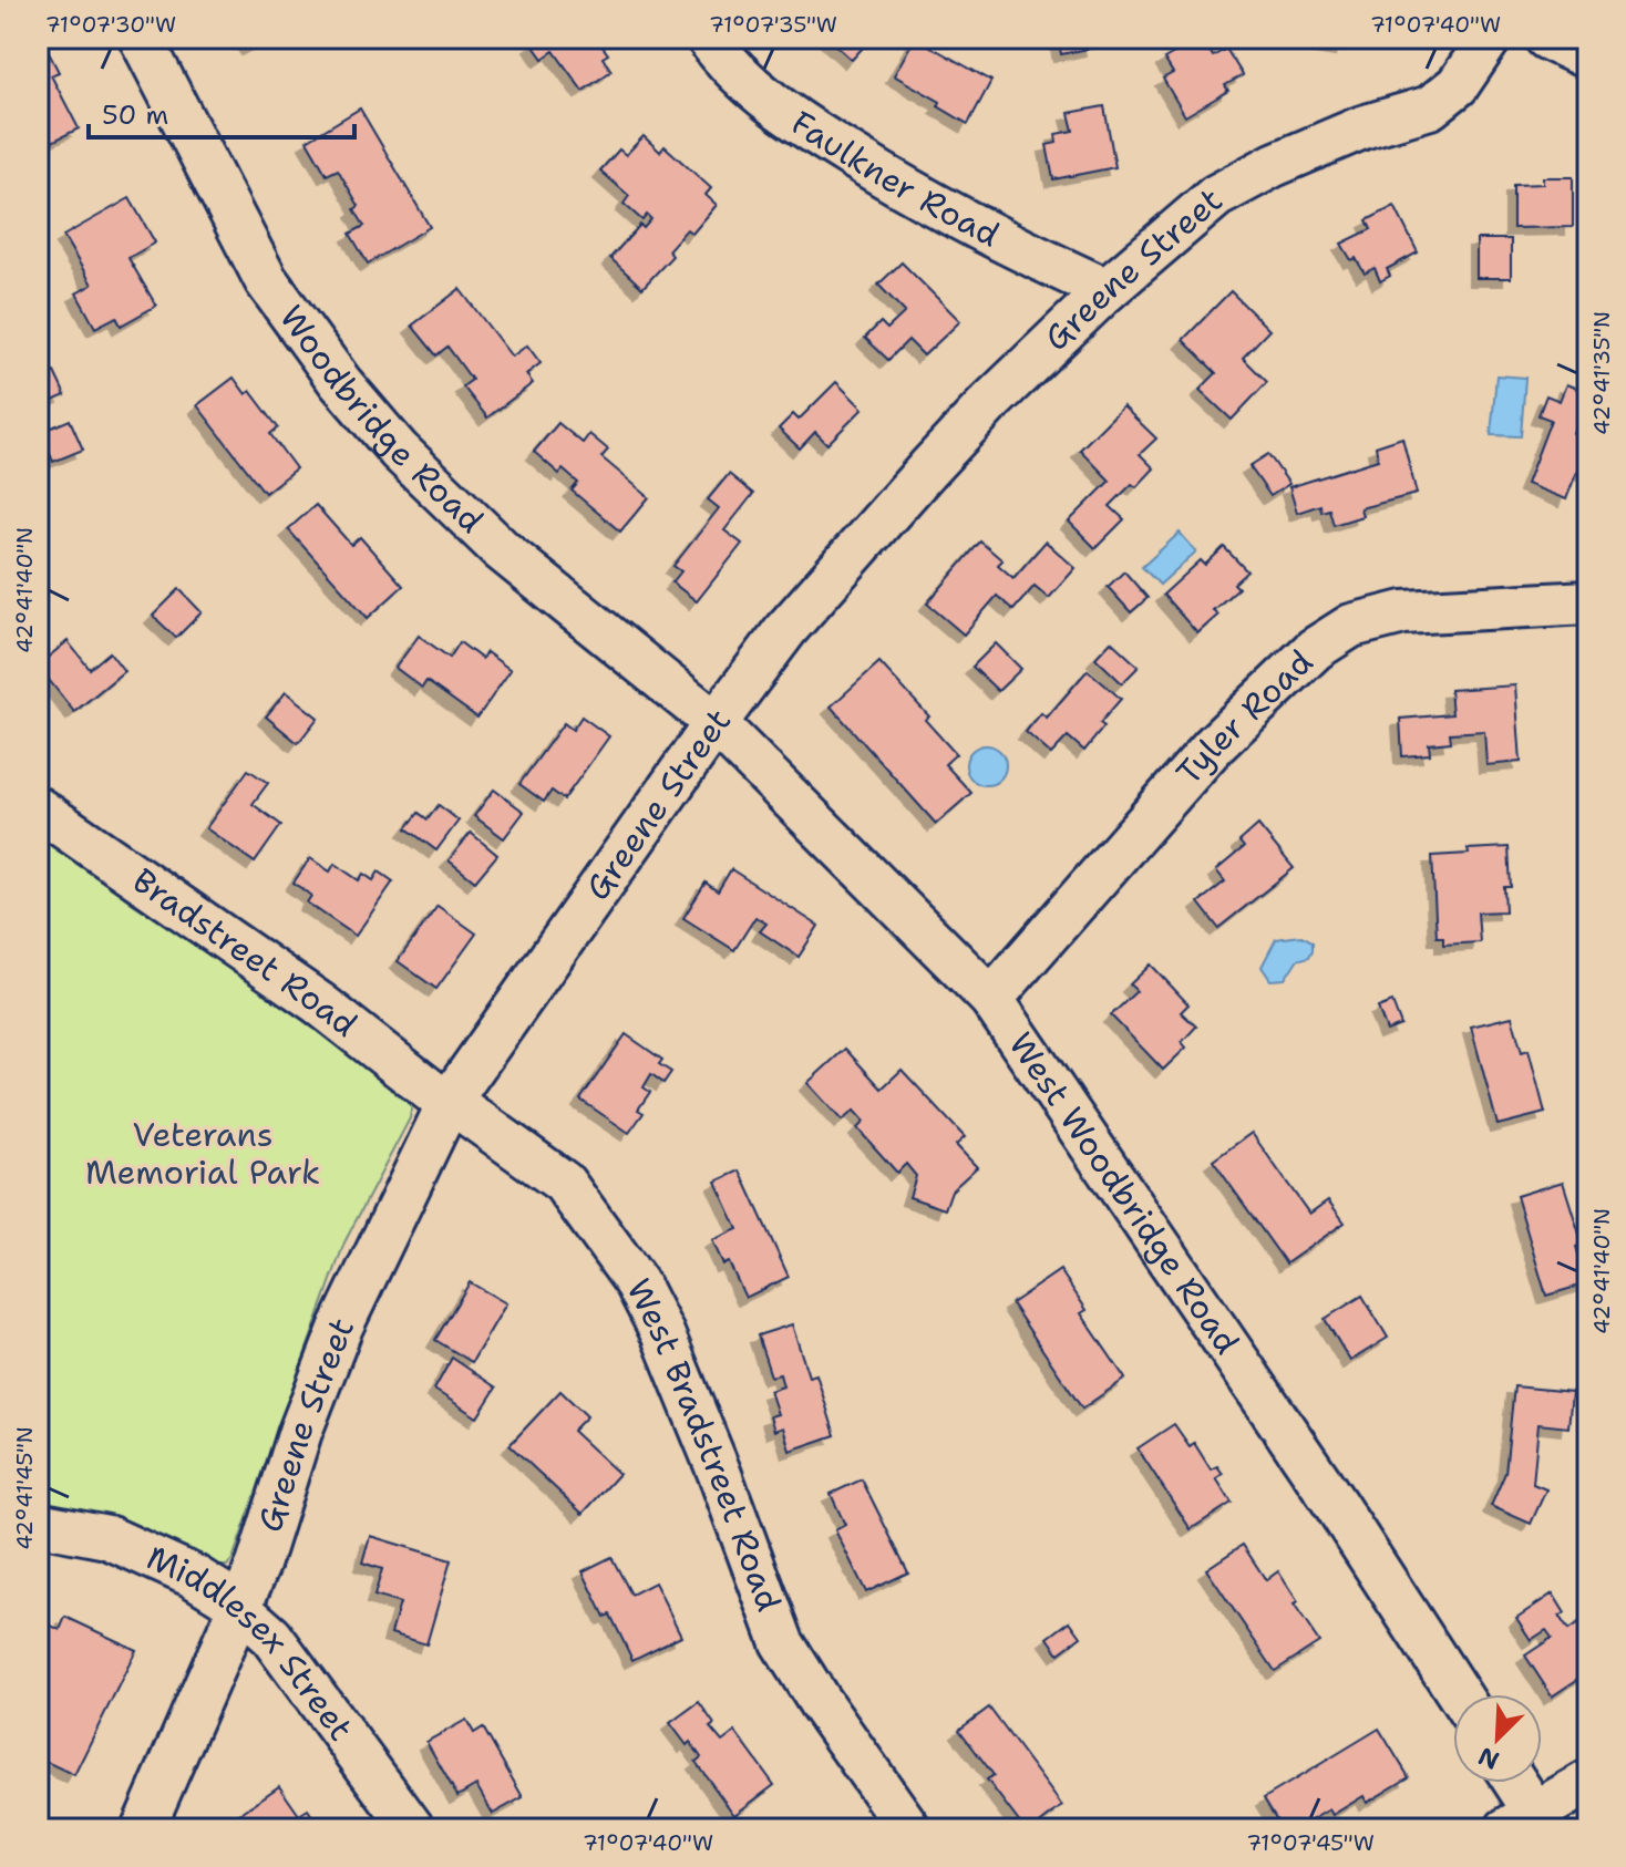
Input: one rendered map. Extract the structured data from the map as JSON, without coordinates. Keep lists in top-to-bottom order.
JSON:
{
  "streets": {
    "street": [
      "Faulkner Road",
      "Greene Street",
      "Woodbridge Road",
      "Tyler Road",
      "Bradstreet Road",
      "West Woodbridge Road",
      "West Bradstreet Road",
      "Middlesex Street"
    ]
  },
  "crossings": [
    ["Faulkner Road", "Greene Street"],
    ["Greene Street", "Woodbridge Road"],
    ["Greene Street", "Bradstreet Road"],
    ["Greene Street", "West Woodbridge Road"],
    ["Greene Street", "West Bradstreet Road"],
    ["Greene Street", "Middlesex Street"],
    ["Woodbridge Road", "West Woodbridge Road"],
    ["Tyler Road", "West Woodbridge Road"],
    ["Bradstreet Road", "West Bradstreet Road"]
  ],
  "parks": ["Veterans Memorial Park"],
  "scale_bar": "50 m",
  "north": "bottom left",
  "coordinates": [
    "71°07'30\"W",
    "71°07'35\"W",
    "71°07'40\"W",
    "42°41'35\"N",
    "42°41'40\"N",
    "42°41'45\"N",
    "71°07'45\"W"
  ]
}
